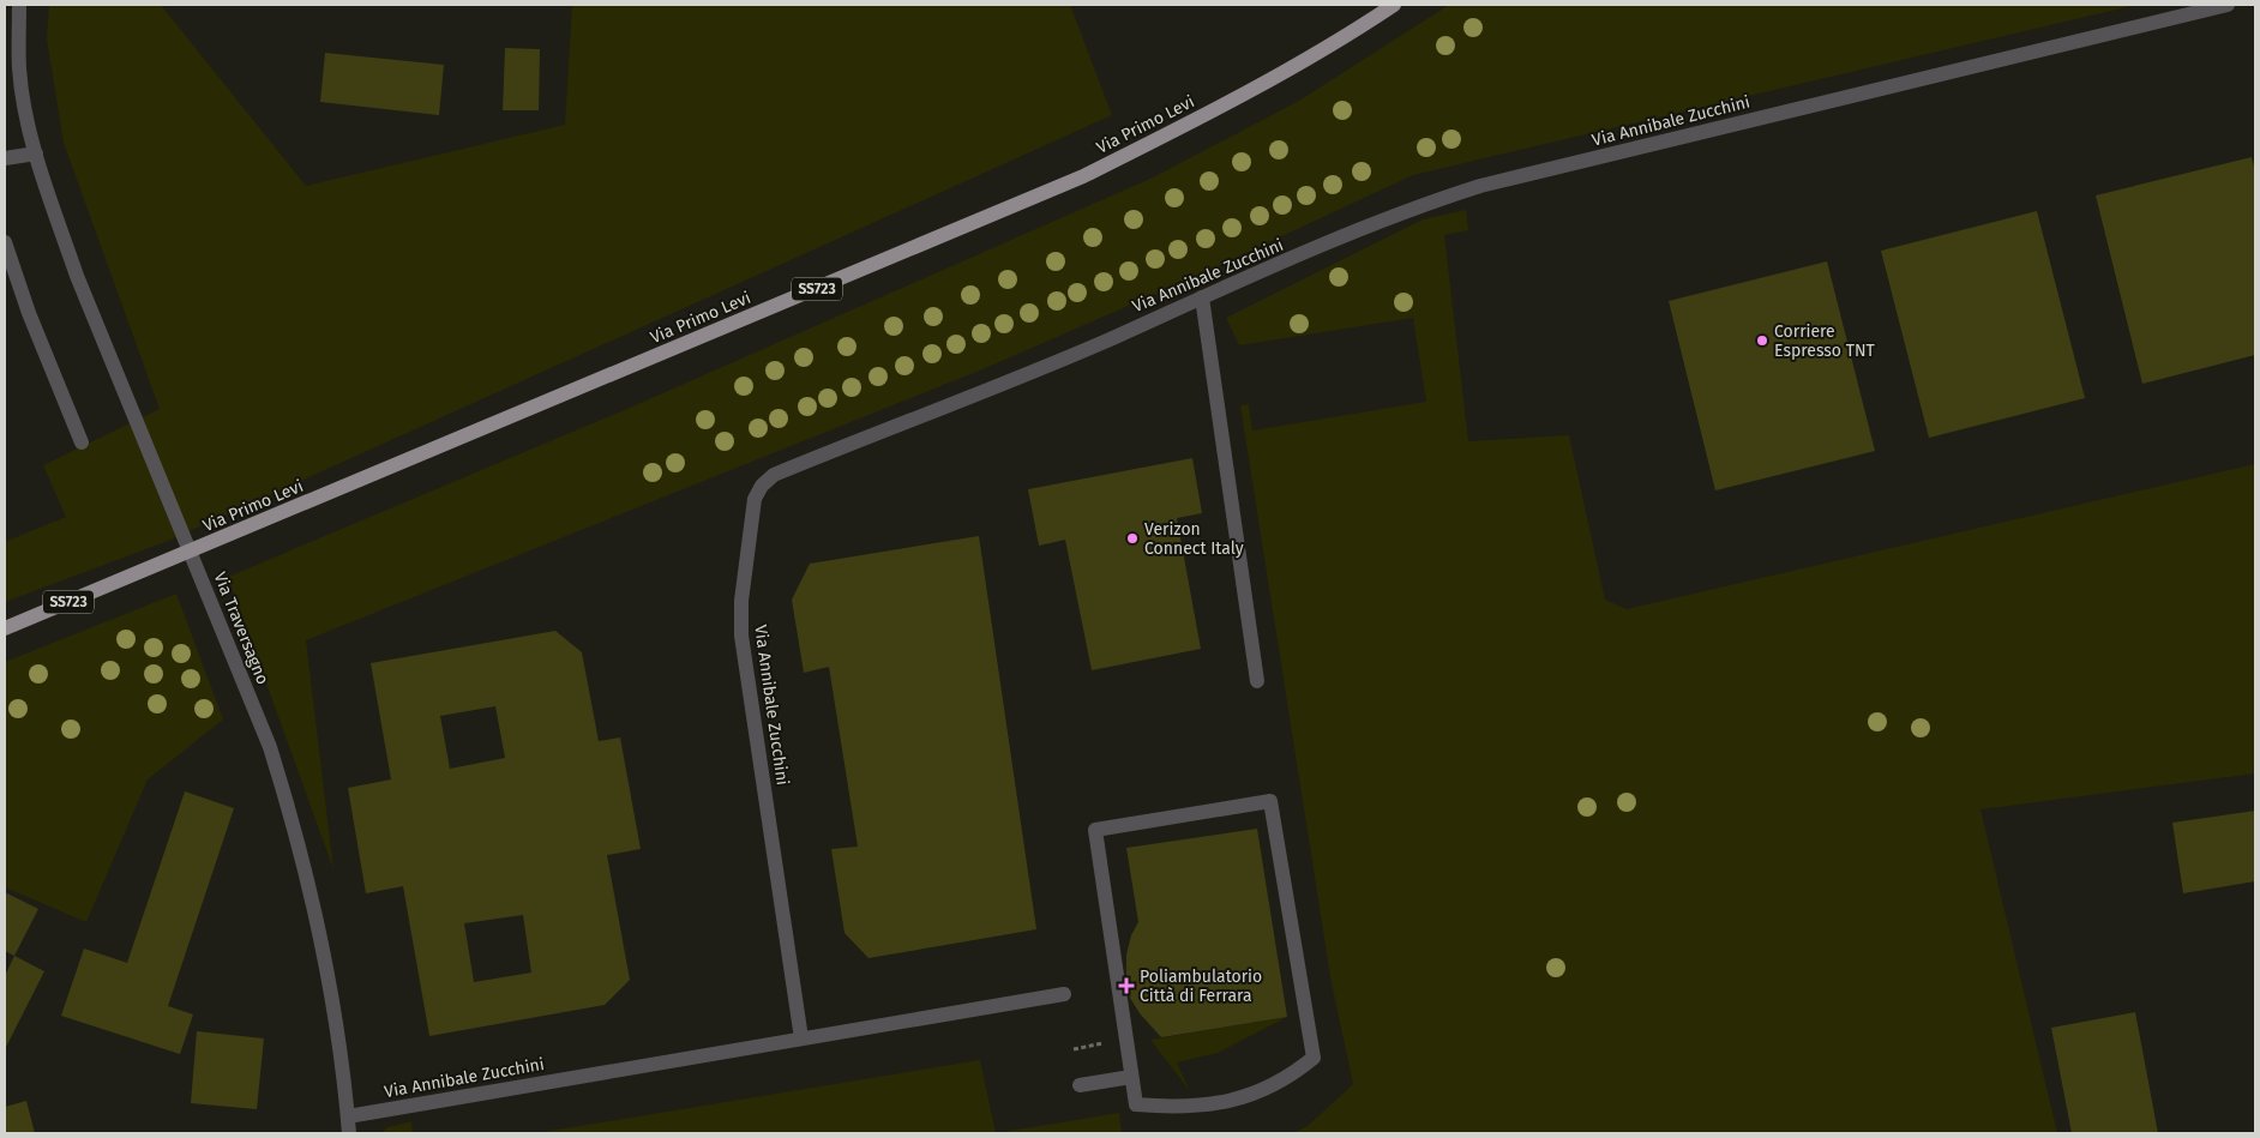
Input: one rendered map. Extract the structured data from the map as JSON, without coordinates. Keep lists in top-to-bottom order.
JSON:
{
  "streets": {
    "main road": ["Via Primo Levi", "SS723"],
    "street": ["Via Annibale Zucchini", "Via Traversagno"]
  },
  "crossings": [
    ["Via Annibale Zucchini", "Via Traversagno"]
  ],
  "places": {
    "other": ["Corriere Espresso TNT", "Verizon Connect Italy"],
    "health": ["Poliambulatorio Città di Ferrara"]
  }
}
